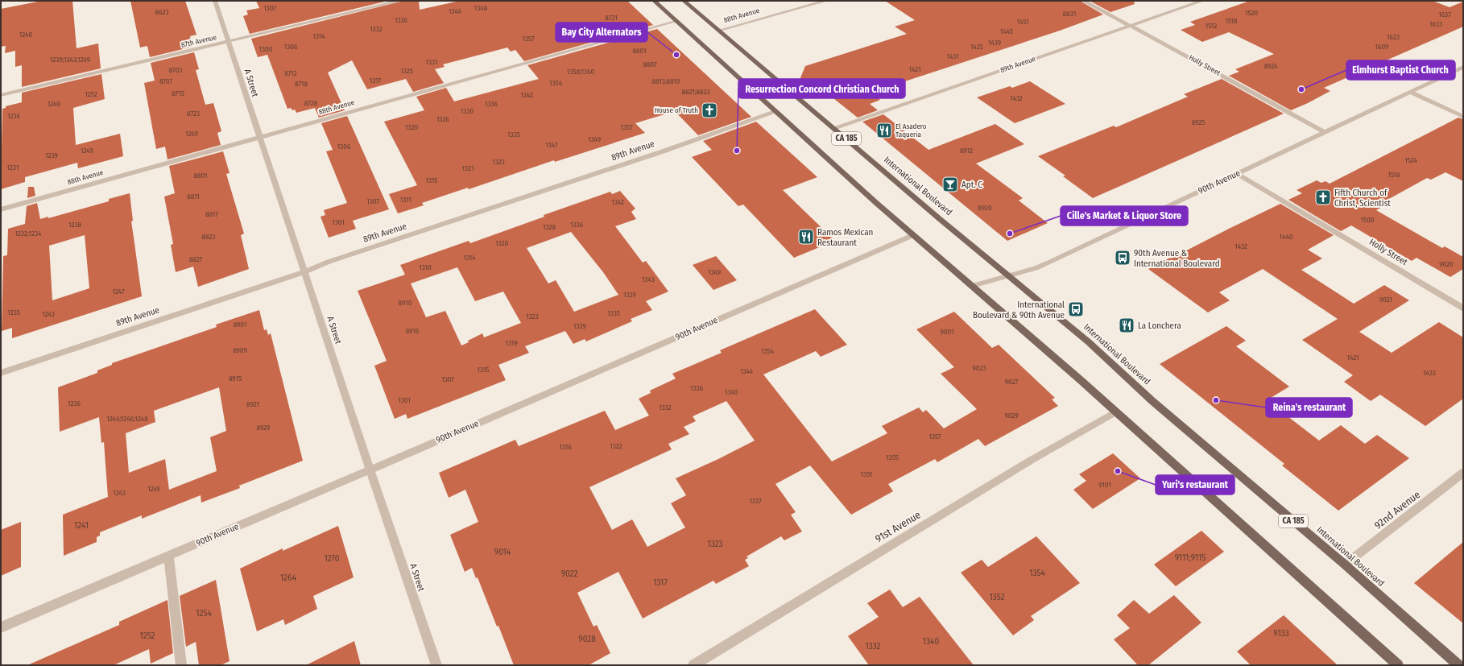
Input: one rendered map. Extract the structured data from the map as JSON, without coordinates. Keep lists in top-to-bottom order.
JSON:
{
  "streets": {
    "main road": ["CA 185", "International Boulevard"],
    "street": [
      "88th Avenue",
      "87th Avenue",
      "89th Avenue",
      "Holly Street",
      "A Street",
      "90th Avenue",
      "92nd Avenue",
      "91st Avenue"
    ]
  },
  "crossings": [
    ["88th Avenue", "A Street"],
    ["88th Avenue", "CA 185"],
    ["88th Avenue", "International Boulevard"],
    ["87th Avenue", "A Street"],
    ["89th Avenue", "Holly Street"],
    ["89th Avenue", "A Street"],
    ["89th Avenue", "CA 185"],
    ["89th Avenue", "International Boulevard"],
    ["Holly Street", "90th Avenue"],
    ["A Street", "90th Avenue"],
    ["CA 185", "90th Avenue"],
    ["CA 185", "91st Avenue"],
    ["90th Avenue", "International Boulevard"],
    ["International Boulevard", "92nd Avenue"]
  ],
  "places": {
    "other": [
      "Bay City Alternators",
      "Elmhurst Baptist Church",
      "Resurrection Concord Christian Church",
      "Cille's Market & Liquor Store",
      "Reina's restaurant",
      "Yuri's restaurant"
    ],
    "church": ["House of Truth", "Fifth Church of Christ, Scientist"],
    "restaurant": ["El Asadero Taqueria", "Ramos Mexican Restaurant", "La Lonchera"],
    "bar": ["Apt. C"],
    "bus stop": ["90th Avenue & International Boulevard", "International Boulevard & 90th Avenue"]
  },
  "house_numbers": [
    "1307",
    "1348",
    "1344",
    "8623",
    "1520",
    "8831",
    "1637",
    "8731",
    "1336",
    "1518",
    "1451",
    "1633",
    "1512",
    "1332",
    "1445",
    "1240",
    "1314",
    "1623",
    "1357",
    "1439",
    "1306",
    "1435",
    "1609",
    "1300",
    "8801",
    "1431",
    "1239;1243;1249",
    "1331",
    "8807",
    "8924",
    "1421",
    "8703",
    "1325",
    "1358;1360",
    "8712",
    "1317",
    "8707",
    "8813;8819",
    "1354",
    "8718",
    "8821;8823",
    "8715",
    "1252",
    "1342",
    "1432",
    "8728",
    "1240",
    "1336",
    "1330",
    "8723",
    "1236",
    "1326",
    "8925",
    "1320",
    "1357",
    "1269",
    "1335",
    "1349",
    "1347",
    "1306",
    "1249",
    "8912",
    "1239",
    "1524",
    "1323",
    "1231",
    "1321",
    "1518",
    "8801",
    "1315",
    "8811",
    "1311",
    "1307",
    "1342",
    "8920",
    "8817",
    "1500",
    "1301",
    "1238",
    "1336",
    "1328",
    "1232;1234",
    "8823",
    "1440",
    "1320",
    "1432",
    "1314",
    "8827",
    "9020",
    "1310",
    "1349",
    "1343",
    "1247",
    "1339",
    "9021",
    "8910",
    "1235",
    "1335",
    "1243",
    "1323",
    "8901",
    "1329",
    "8916",
    "9001",
    "1319",
    "8909",
    "1354",
    "1421",
    "9023",
    "1315",
    "1344",
    "1433",
    "8915",
    "1307",
    "9027",
    "1336",
    "1340",
    "1301",
    "1236",
    "8921",
    "1332",
    "9029",
    "1244;1246;1248",
    "8929",
    "1357",
    "1322",
    "1316",
    "1355",
    "1351",
    "9101",
    "1245",
    "1243",
    "1337",
    "1241",
    "1323",
    "9014",
    "9111;9115",
    "1270",
    "1354",
    "9022",
    "1264",
    "1317",
    "1352",
    "1254",
    "9133",
    "1252",
    "9028",
    "1340",
    "1332"
  ]
}
